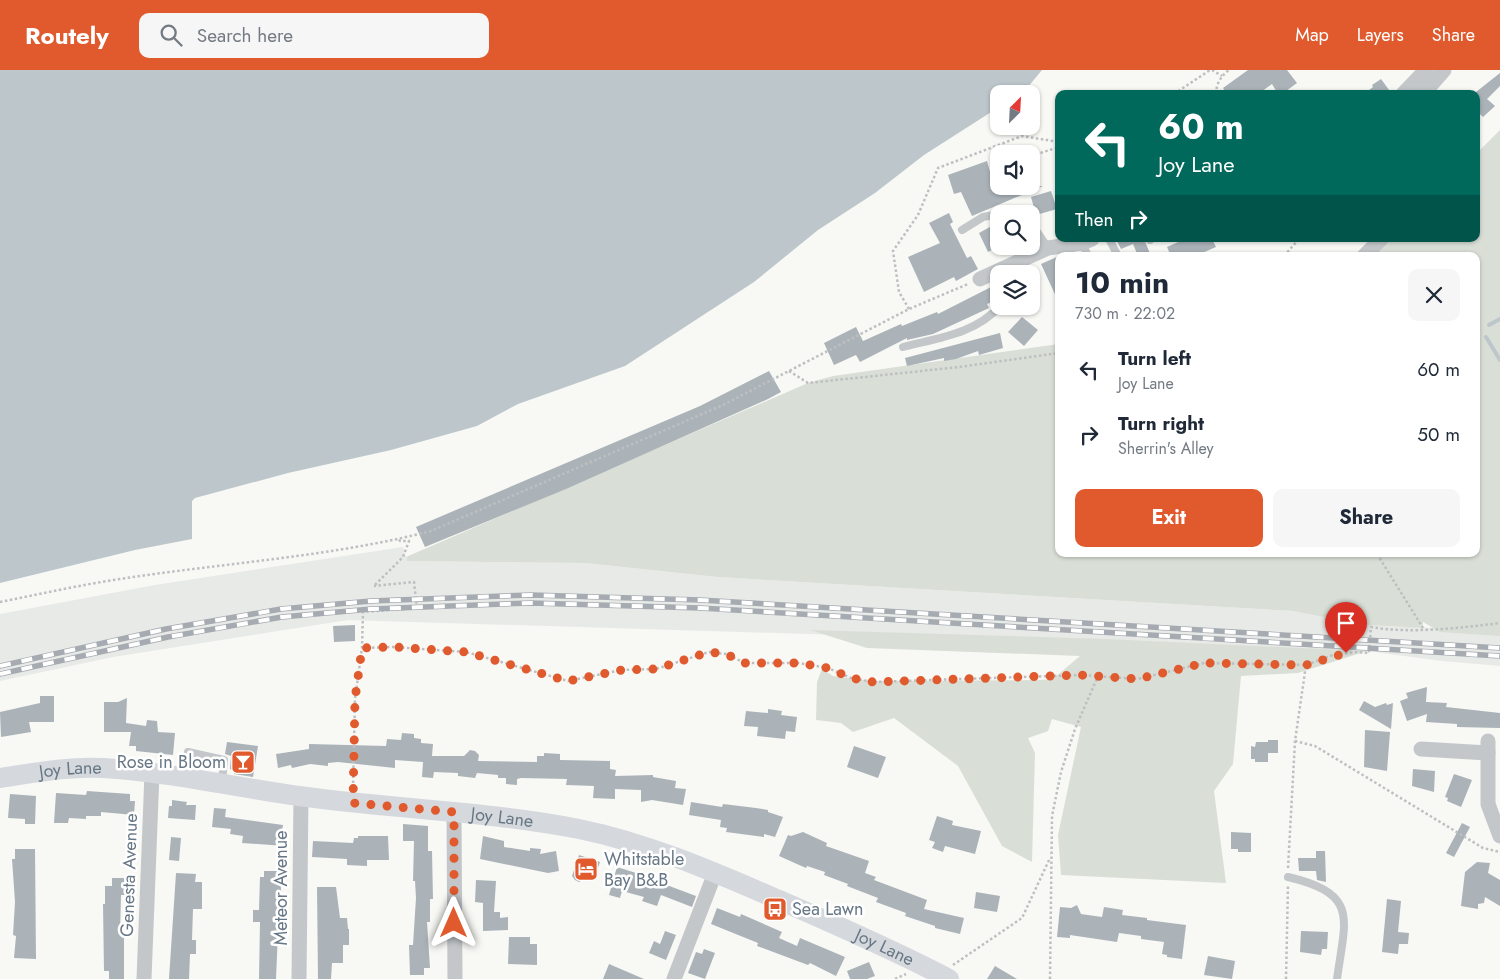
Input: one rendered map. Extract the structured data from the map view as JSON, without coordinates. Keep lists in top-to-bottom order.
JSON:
{
  "streets": {
    "street": ["Joy Lane", "Genesta Avenue", "Meteor Avenue"]
  },
  "crossings": [
    ["Joy Lane", "Genesta Avenue"],
    ["Joy Lane", "Meteor Avenue"]
  ],
  "places": {
    "bar": ["Rose in Bloom"],
    "hotel": ["Whitstable Bay B&B"],
    "bus stop": ["Sea Lawn"]
  },
  "north": "top right",
  "page": {
    "header": "Routely",
    "search": "Search here",
    "nav": ["Map", "Layers", "Share"],
    "turn": ["60 m", "Joy Lane"],
    "then": "Then",
    "heading": ["10 min", "730 m · 22:02"],
    "list": [
      {
        "name": "Turn left",
        "note": "Joy Lane",
        "value": "60 m"
      },
      {
        "name": "Turn right",
        "note": "Sherrin's Alley",
        "value": "50 m"
      }
    ],
    "buttons": ["Exit", "Share"]
  }
}
